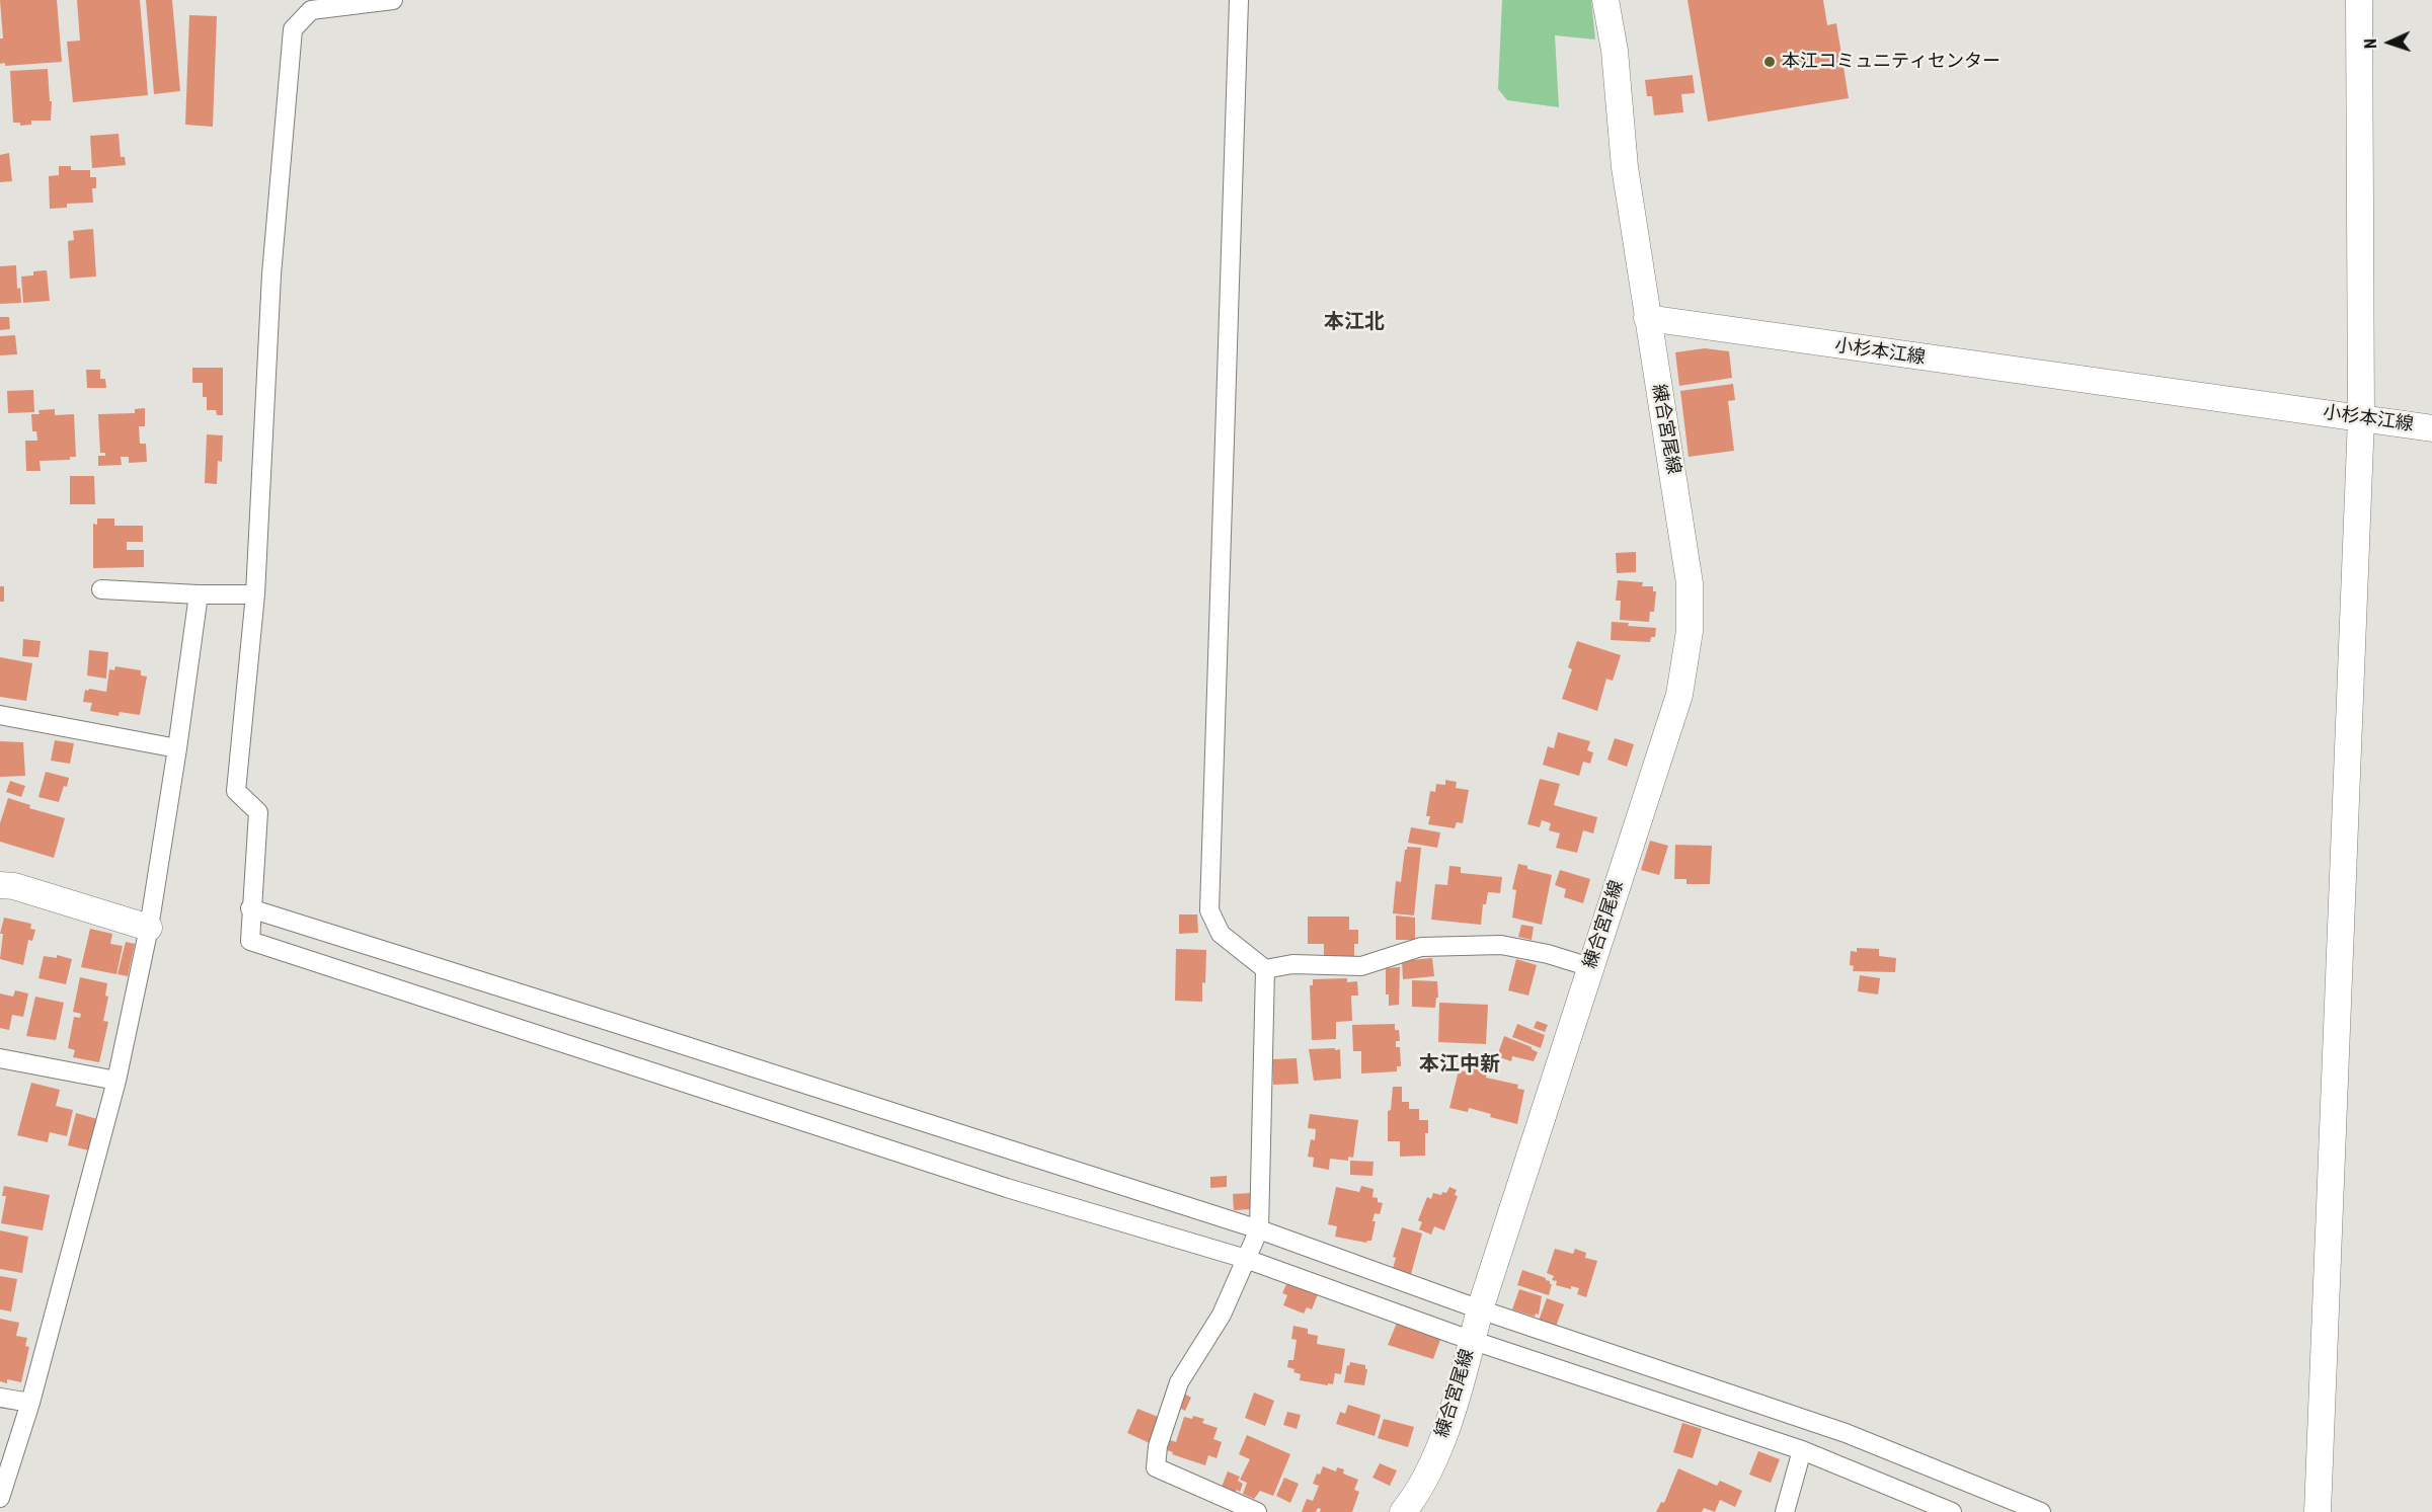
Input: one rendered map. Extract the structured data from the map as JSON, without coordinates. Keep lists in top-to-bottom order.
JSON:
{
  "streets": {
    "main road": ["小杉本江線", "練合宮尾線"]
  },
  "crossings": [
    ["小杉本江線", "練合宮尾線"]
  ],
  "districts": ["本江北", "本江中新"],
  "places": ["本江コミュニティセンター"],
  "north": "left"
}
